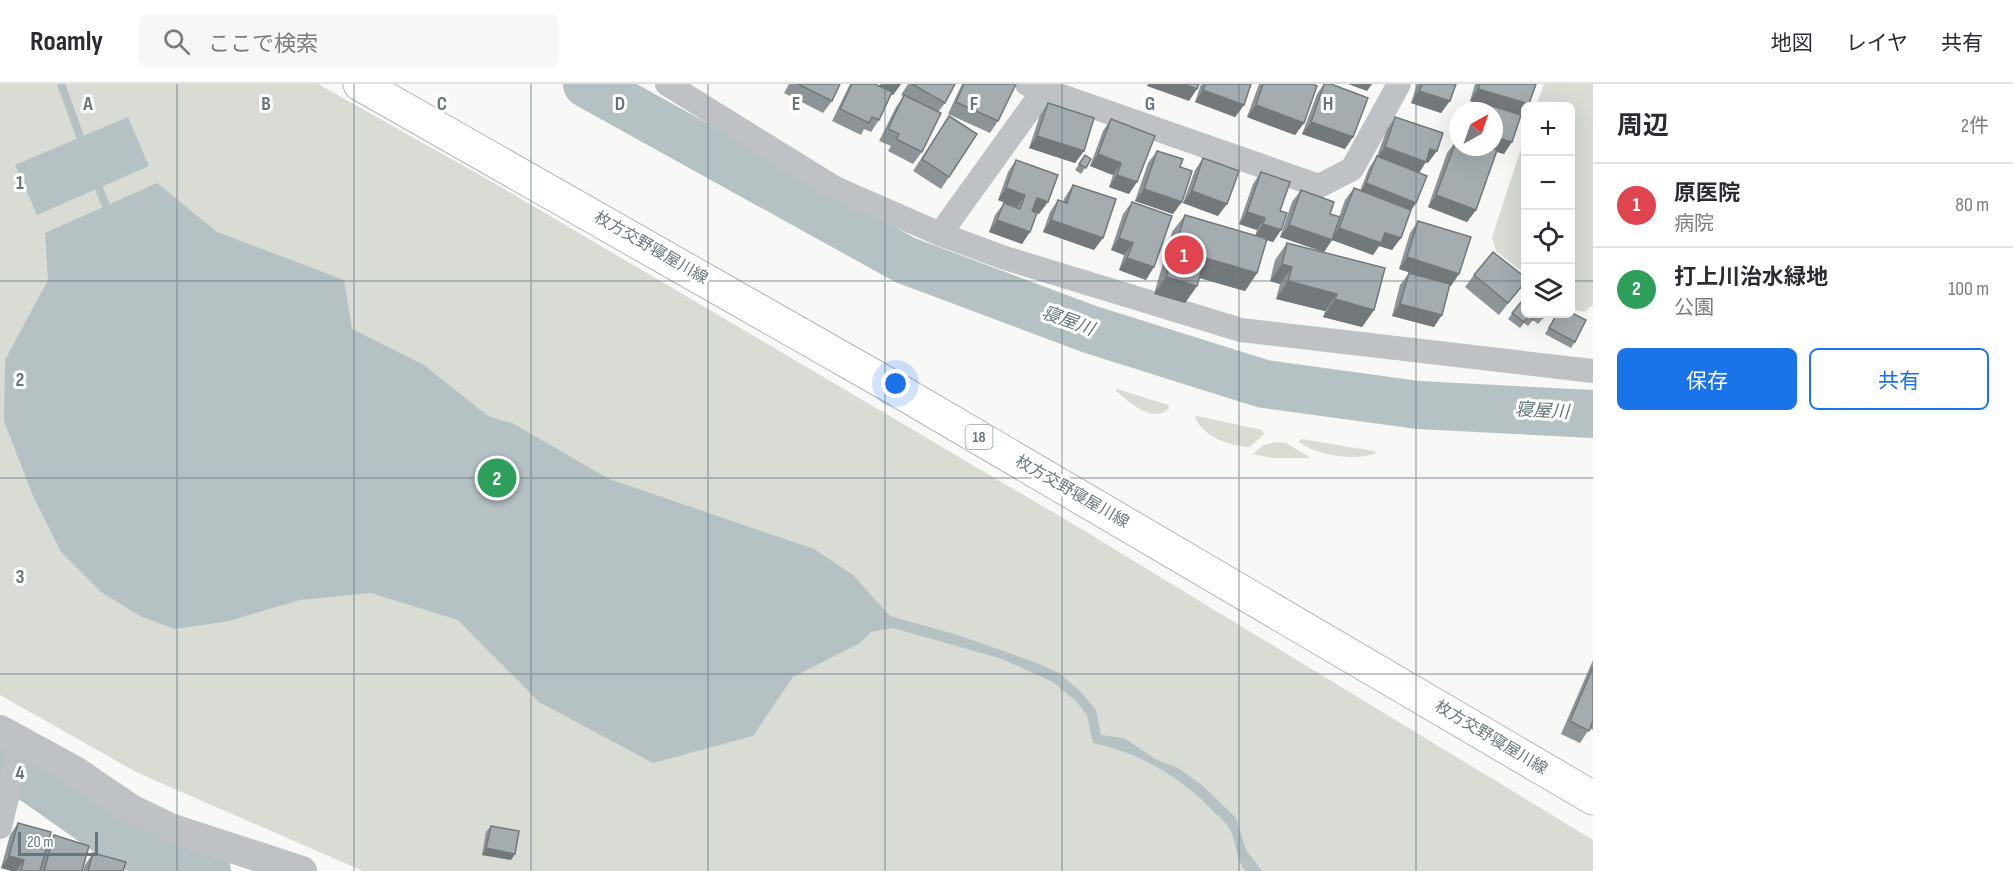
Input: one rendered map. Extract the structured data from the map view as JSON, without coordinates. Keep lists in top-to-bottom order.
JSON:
{
  "streets": {
    "main road": ["枚方交野寝屋川線", "18"]
  },
  "water": ["寝屋川"],
  "scale_bar": "20 m",
  "north": "top right",
  "page": {
    "header": "Roamly",
    "search": "ここで検索",
    "nav": ["地図", "レイヤ", "共有"],
    "heading": ["周辺", "2件"],
    "map_buttons": ["+", "−"],
    "list": [
      {
        "mark": "1",
        "name": "原医院",
        "note": "病院",
        "value": "80 m"
      },
      {
        "mark": "2",
        "name": "打上川治水緑地",
        "note": "公園",
        "value": "100 m"
      }
    ],
    "pins": ["1", "2"],
    "buttons": ["保存", "共有"],
    "scale": "20 m"
  },
  "grid": {
    "columns": [
      "A",
      "B",
      "C",
      "D",
      "E",
      "F",
      "G",
      "H"
    ],
    "rows": [
      "1",
      "2",
      "3",
      "4"
    ]
  }
}
